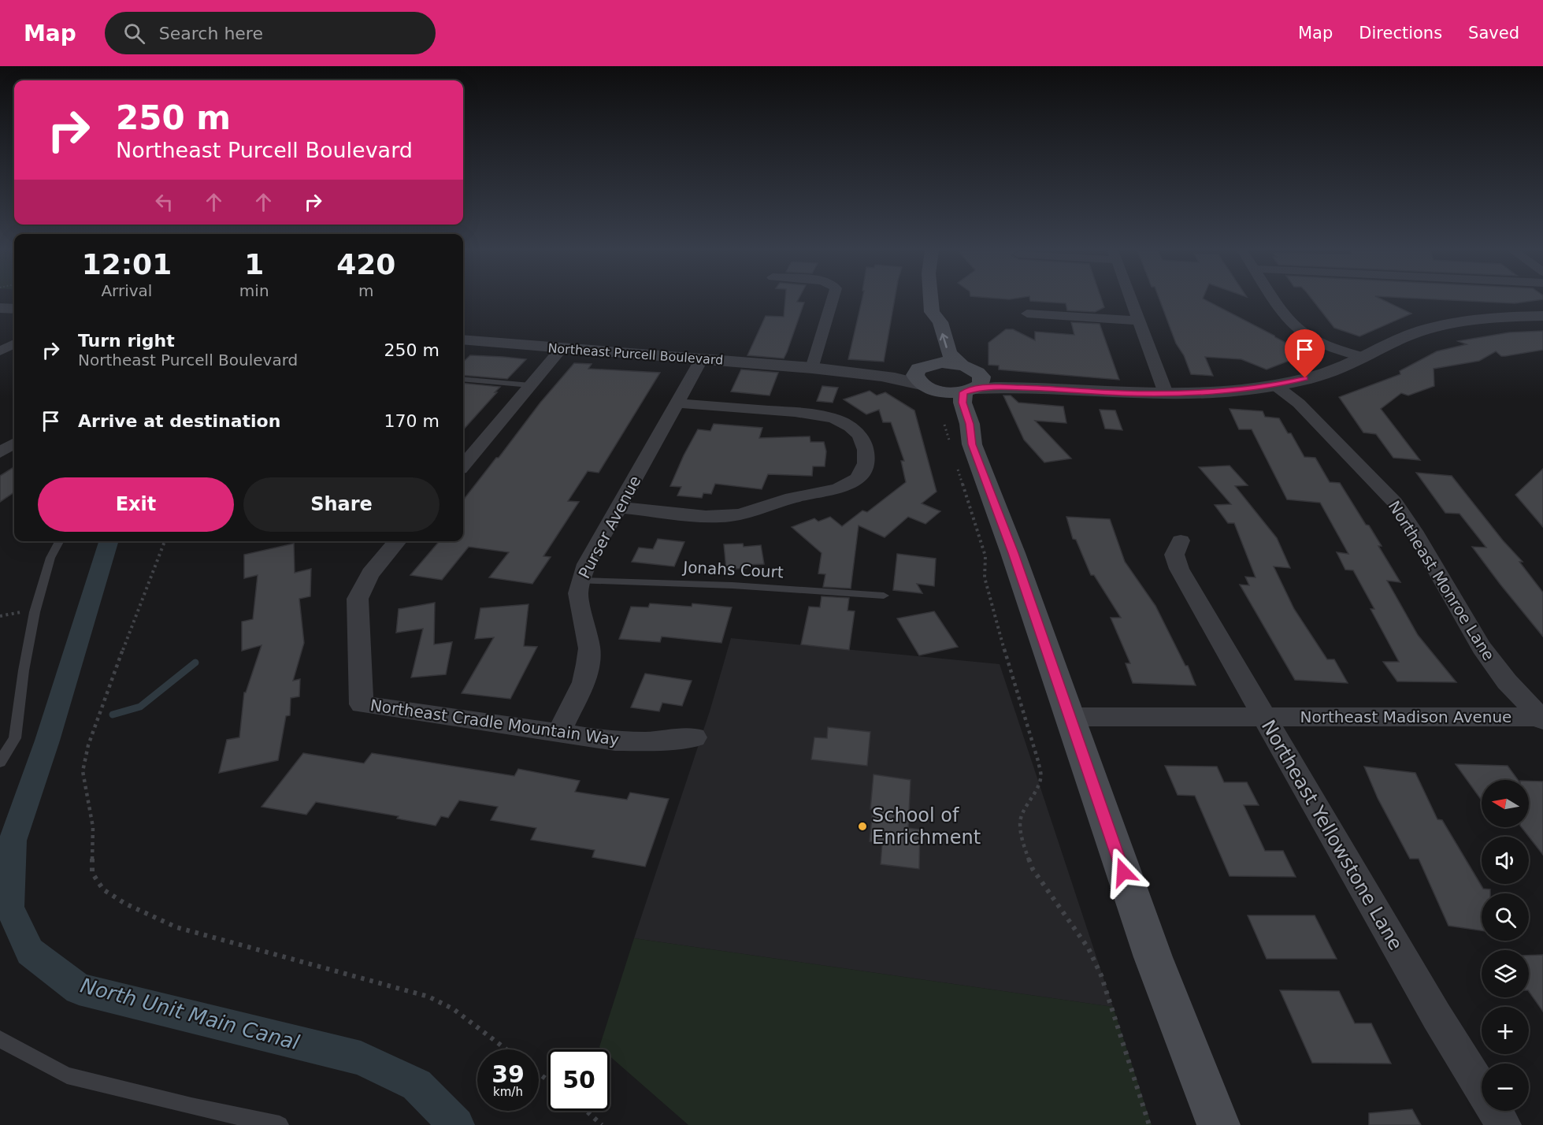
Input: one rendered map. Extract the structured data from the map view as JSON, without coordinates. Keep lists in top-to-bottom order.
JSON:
{
  "streets": {
    "street": [
      "Northeast Purcell Boulevard",
      "Purser Avenue",
      "Northeast Monroe Lane",
      "Northeast Madison Avenue",
      "Northeast Cradle Mountain Way",
      "Northeast Yellowstone Lane"
    ],
    "lane": ["Jonahs Court"]
  },
  "crossings": [
    ["Northeast Purcell Boulevard", "Purser Avenue"],
    ["Purser Avenue", "Jonahs Court"],
    ["Purser Avenue", "Northeast Cradle Mountain Way"],
    ["Northeast Monroe Lane", "Northeast Madison Avenue"],
    ["Northeast Madison Avenue", "Northeast Yellowstone Lane"]
  ],
  "water": ["North Unit Main Canal"],
  "places": ["School of Enrichment"],
  "north": "left",
  "page": {
    "header": "Map",
    "search": "Search here",
    "nav": ["Map", "Directions", "Saved"],
    "turn": ["250 m", "Northeast Purcell Boulevard"],
    "eta": [
      "12:01",
      "Arrival",
      "1",
      "min",
      "420",
      "m"
    ],
    "list": [
      {
        "name": "Turn right",
        "note": "Northeast Purcell Boulevard",
        "value": "250 m"
      },
      {
        "name": "Arrive at destination",
        "value": "170 m"
      }
    ],
    "buttons": ["Exit", "Share"],
    "map_buttons": ["+", "−"],
    "speed": "39 km/h",
    "limit": "50"
  }
}
